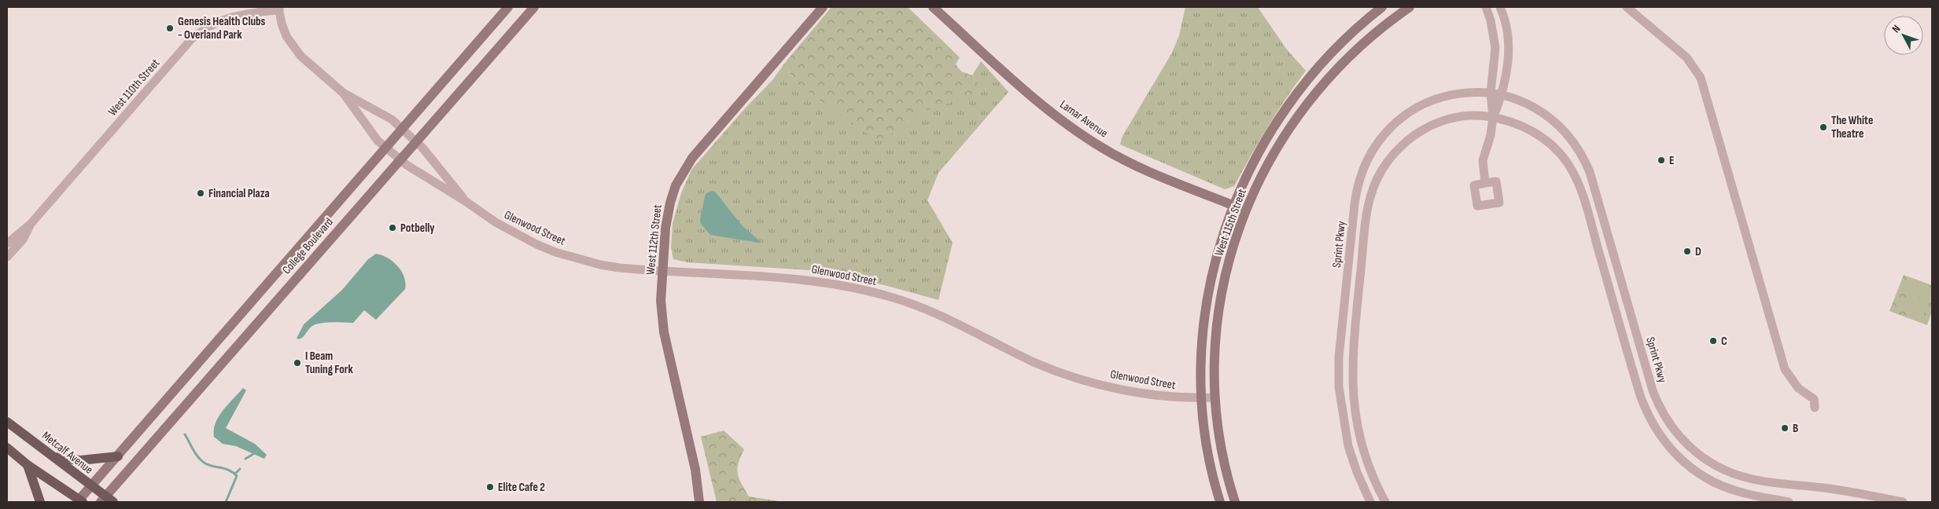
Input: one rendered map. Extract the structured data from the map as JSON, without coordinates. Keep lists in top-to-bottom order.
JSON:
{
  "streets": {
    "main road": ["Metcalf Avenue"],
    "street": [
      "West 110th Street",
      "Lamar Avenue",
      "West 115th Street",
      "Glenwood Street",
      "West 112th Street",
      "Sprint Pkwy",
      "College Boulevard"
    ]
  },
  "crossings": [
    ["West 110th Street", "Glenwood Street"],
    ["Lamar Avenue", "West 115th Street"],
    ["West 115th Street", "Glenwood Street"],
    ["Glenwood Street", "West 112th Street"],
    ["Glenwood Street", "College Boulevard"],
    ["College Boulevard", "Metcalf Avenue"]
  ],
  "places": [
    "Genesis Health Clubs - Overland Park",
    "The White Theatre",
    "E",
    "Financial Plaza",
    "Potbelly",
    "D",
    "C",
    "I Beam Tuning Fork",
    "B",
    "Elite Cafe 2"
  ],
  "north": "top left"
}
